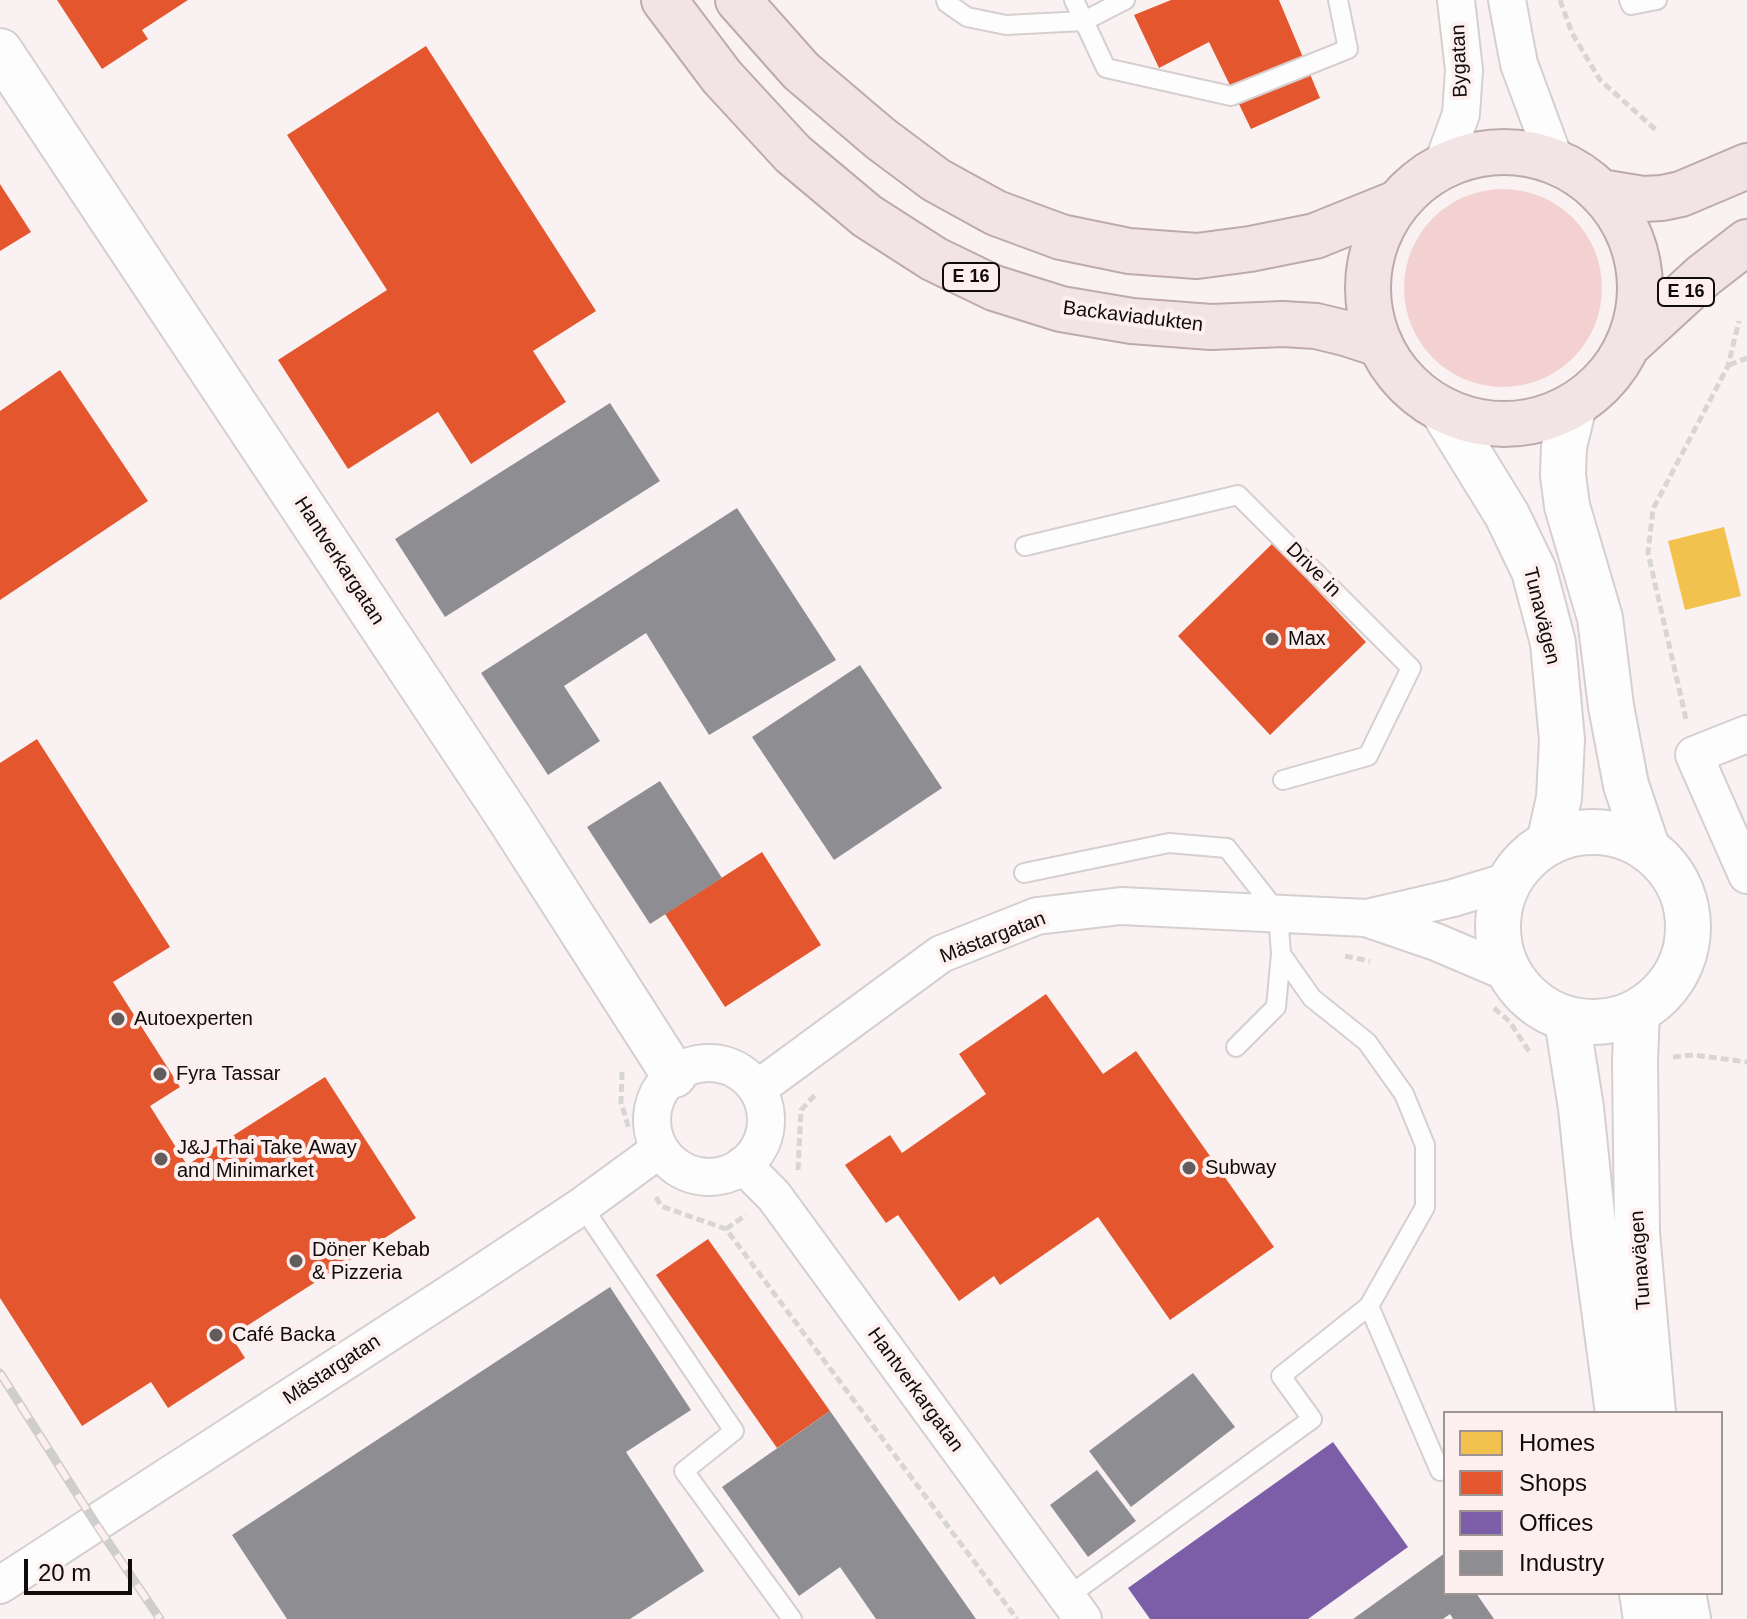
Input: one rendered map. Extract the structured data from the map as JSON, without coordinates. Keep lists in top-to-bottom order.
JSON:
{
  "streets": {
    "highway": ["E 16", "Backaviadukten"],
    "street": [
      "Bygatan",
      "Hantverkargatan",
      "Tunavägen",
      "Mästargatan"
    ],
    "lane": ["Drive in"]
  },
  "crossings": [
    ["Bygatan", "E 16"],
    ["Bygatan", "Backaviadukten"],
    ["Bygatan", "Tunavägen"],
    ["E 16", "Backaviadukten"],
    ["E 16", "Tunavägen"],
    ["Backaviadukten", "Tunavägen"],
    ["Hantverkargatan", "Mästargatan"],
    ["Tunavägen", "Mästargatan"]
  ],
  "places": [
    "Max",
    "Autoexperten",
    "Fyra Tassar",
    "J&J Thai Take Away and Minimarket",
    "Subway",
    "Döner Kebab & Pizzeria",
    "Café Backa"
  ],
  "legend": [
    "Homes",
    "Shops",
    "Offices",
    "Industry"
  ],
  "scale_bar": "20 m"
}
